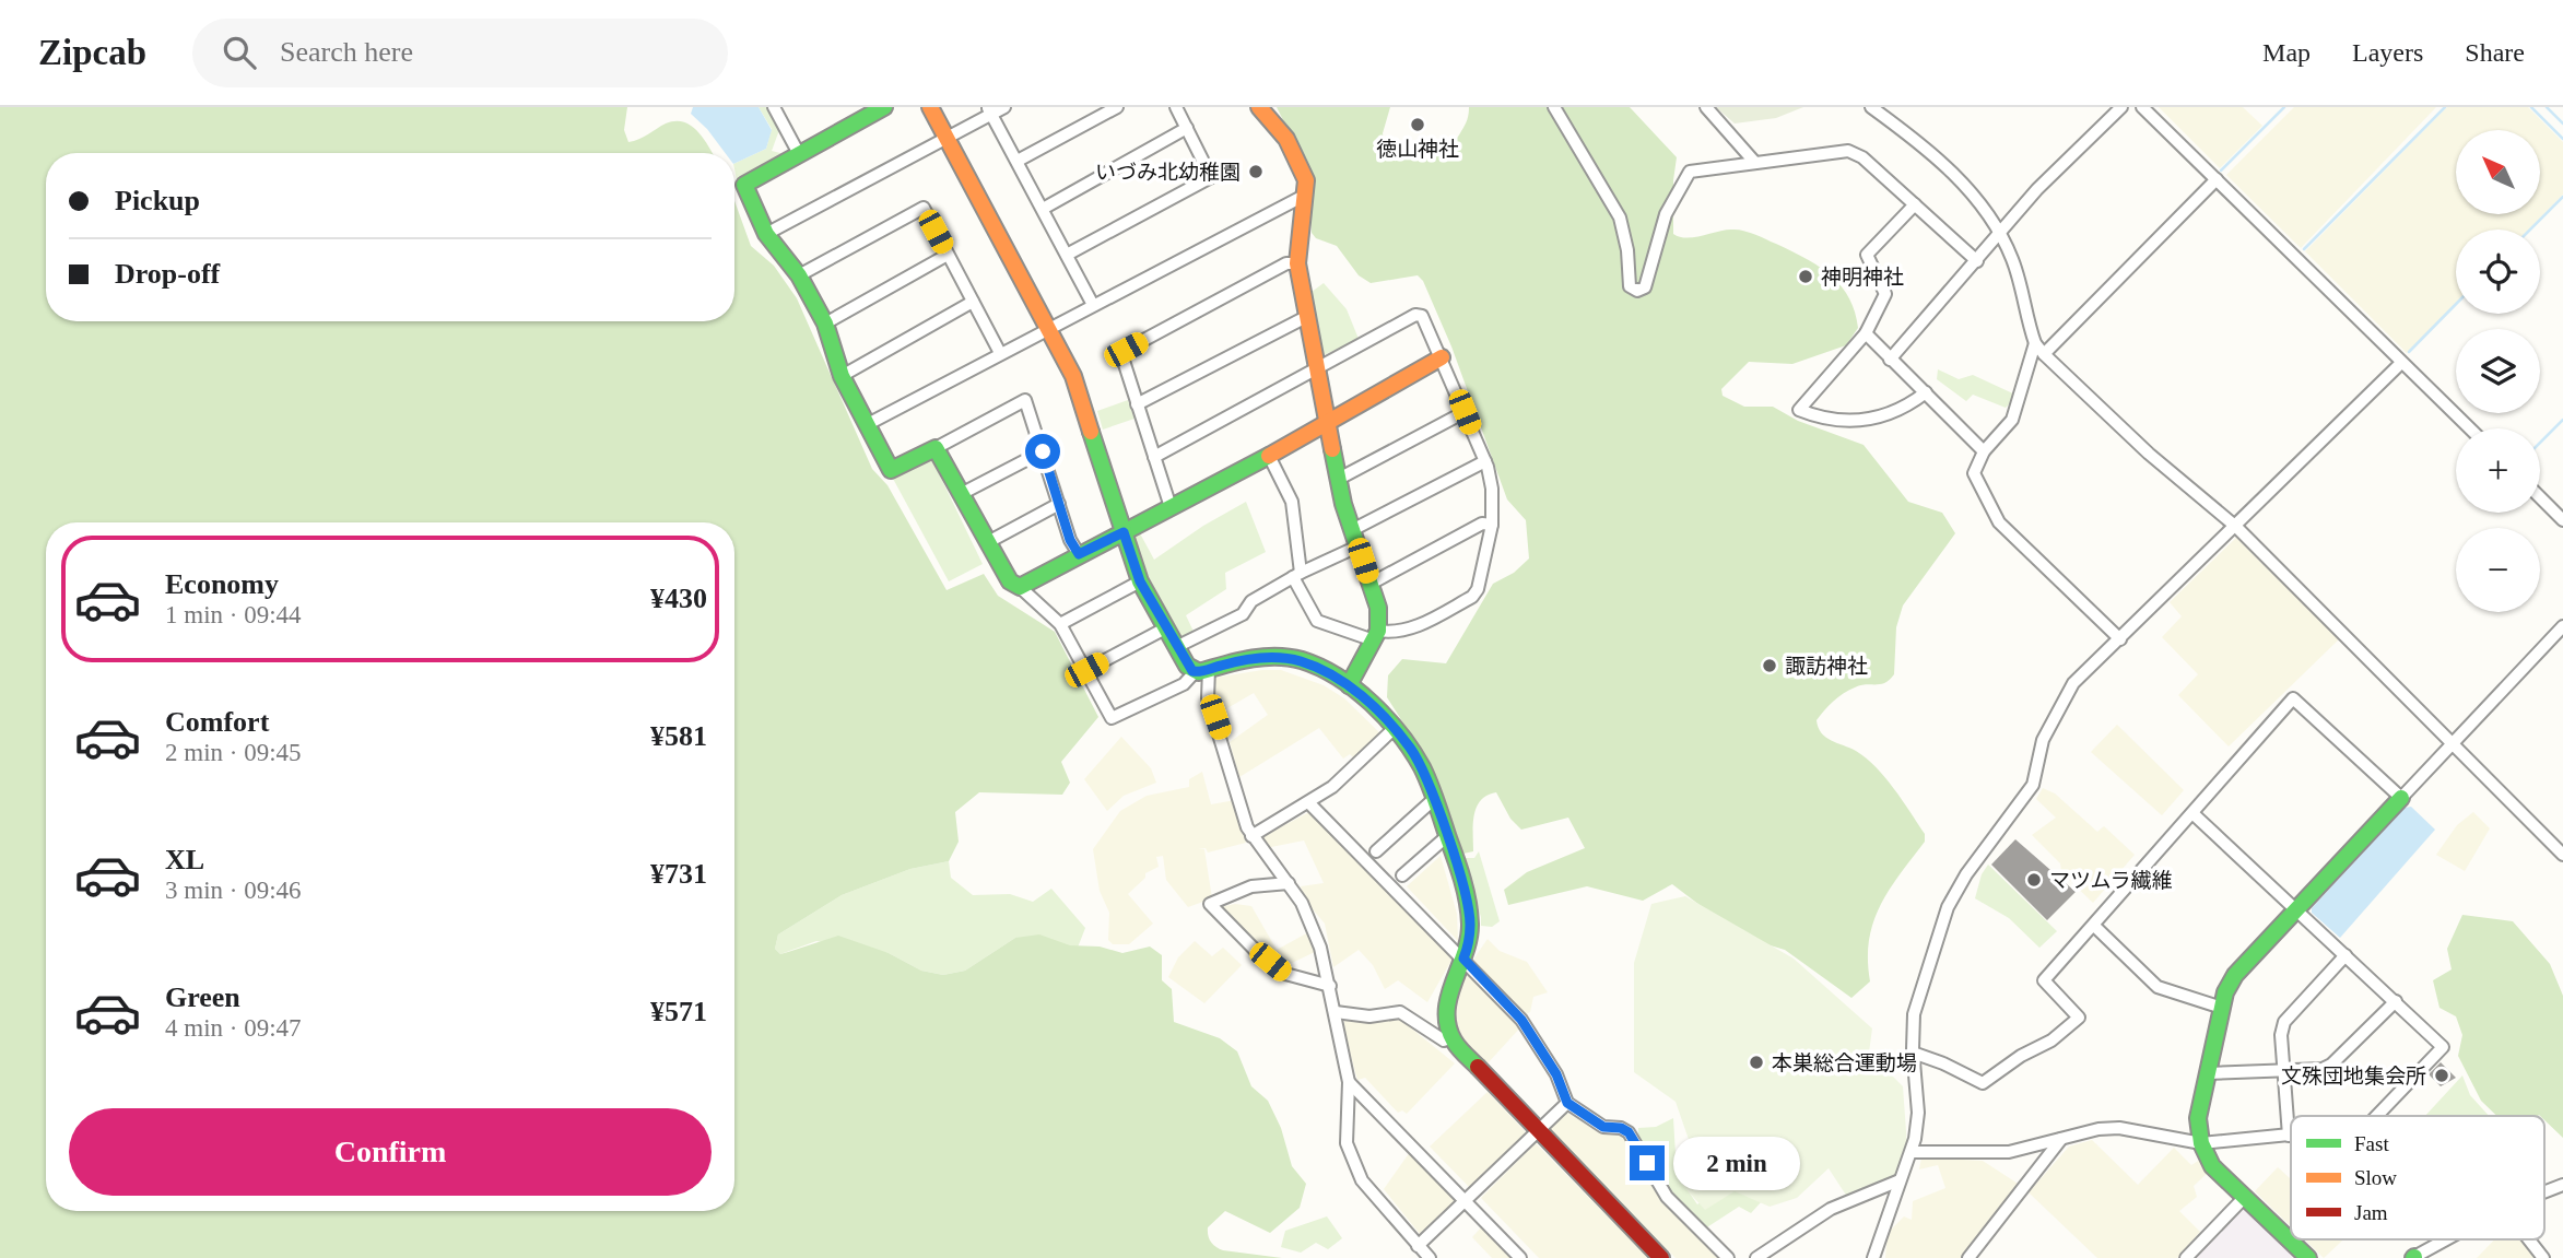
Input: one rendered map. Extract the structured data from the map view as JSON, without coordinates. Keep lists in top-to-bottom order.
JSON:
{
  "places": [
    "徳山神社",
    "いづみ北幼稚園",
    "神明神社",
    "諏訪神社",
    "マツムラ繊維",
    "本巣総合運動場",
    "文殊団地集会所"
  ],
  "legend": ["Fast", "Slow", "Jam"],
  "north": "top left",
  "page": {
    "header": "Zipcab",
    "search": "Search here",
    "nav": ["Map", "Layers", "Share"],
    "map_buttons": ["+", "−"],
    "banner": ["Pickup", "Drop-off"],
    "list": [
      {
        "name": "Economy",
        "note": "1 min · 09:44",
        "value": "¥430"
      },
      {
        "name": "Comfort",
        "note": "2 min · 09:45",
        "value": "¥581"
      },
      {
        "name": "XL",
        "note": "3 min · 09:46",
        "value": "¥731"
      },
      {
        "name": "Green",
        "note": "4 min · 09:47",
        "value": "¥571"
      }
    ],
    "buttons": "Confirm",
    "bubble": "2 min"
  }
}
